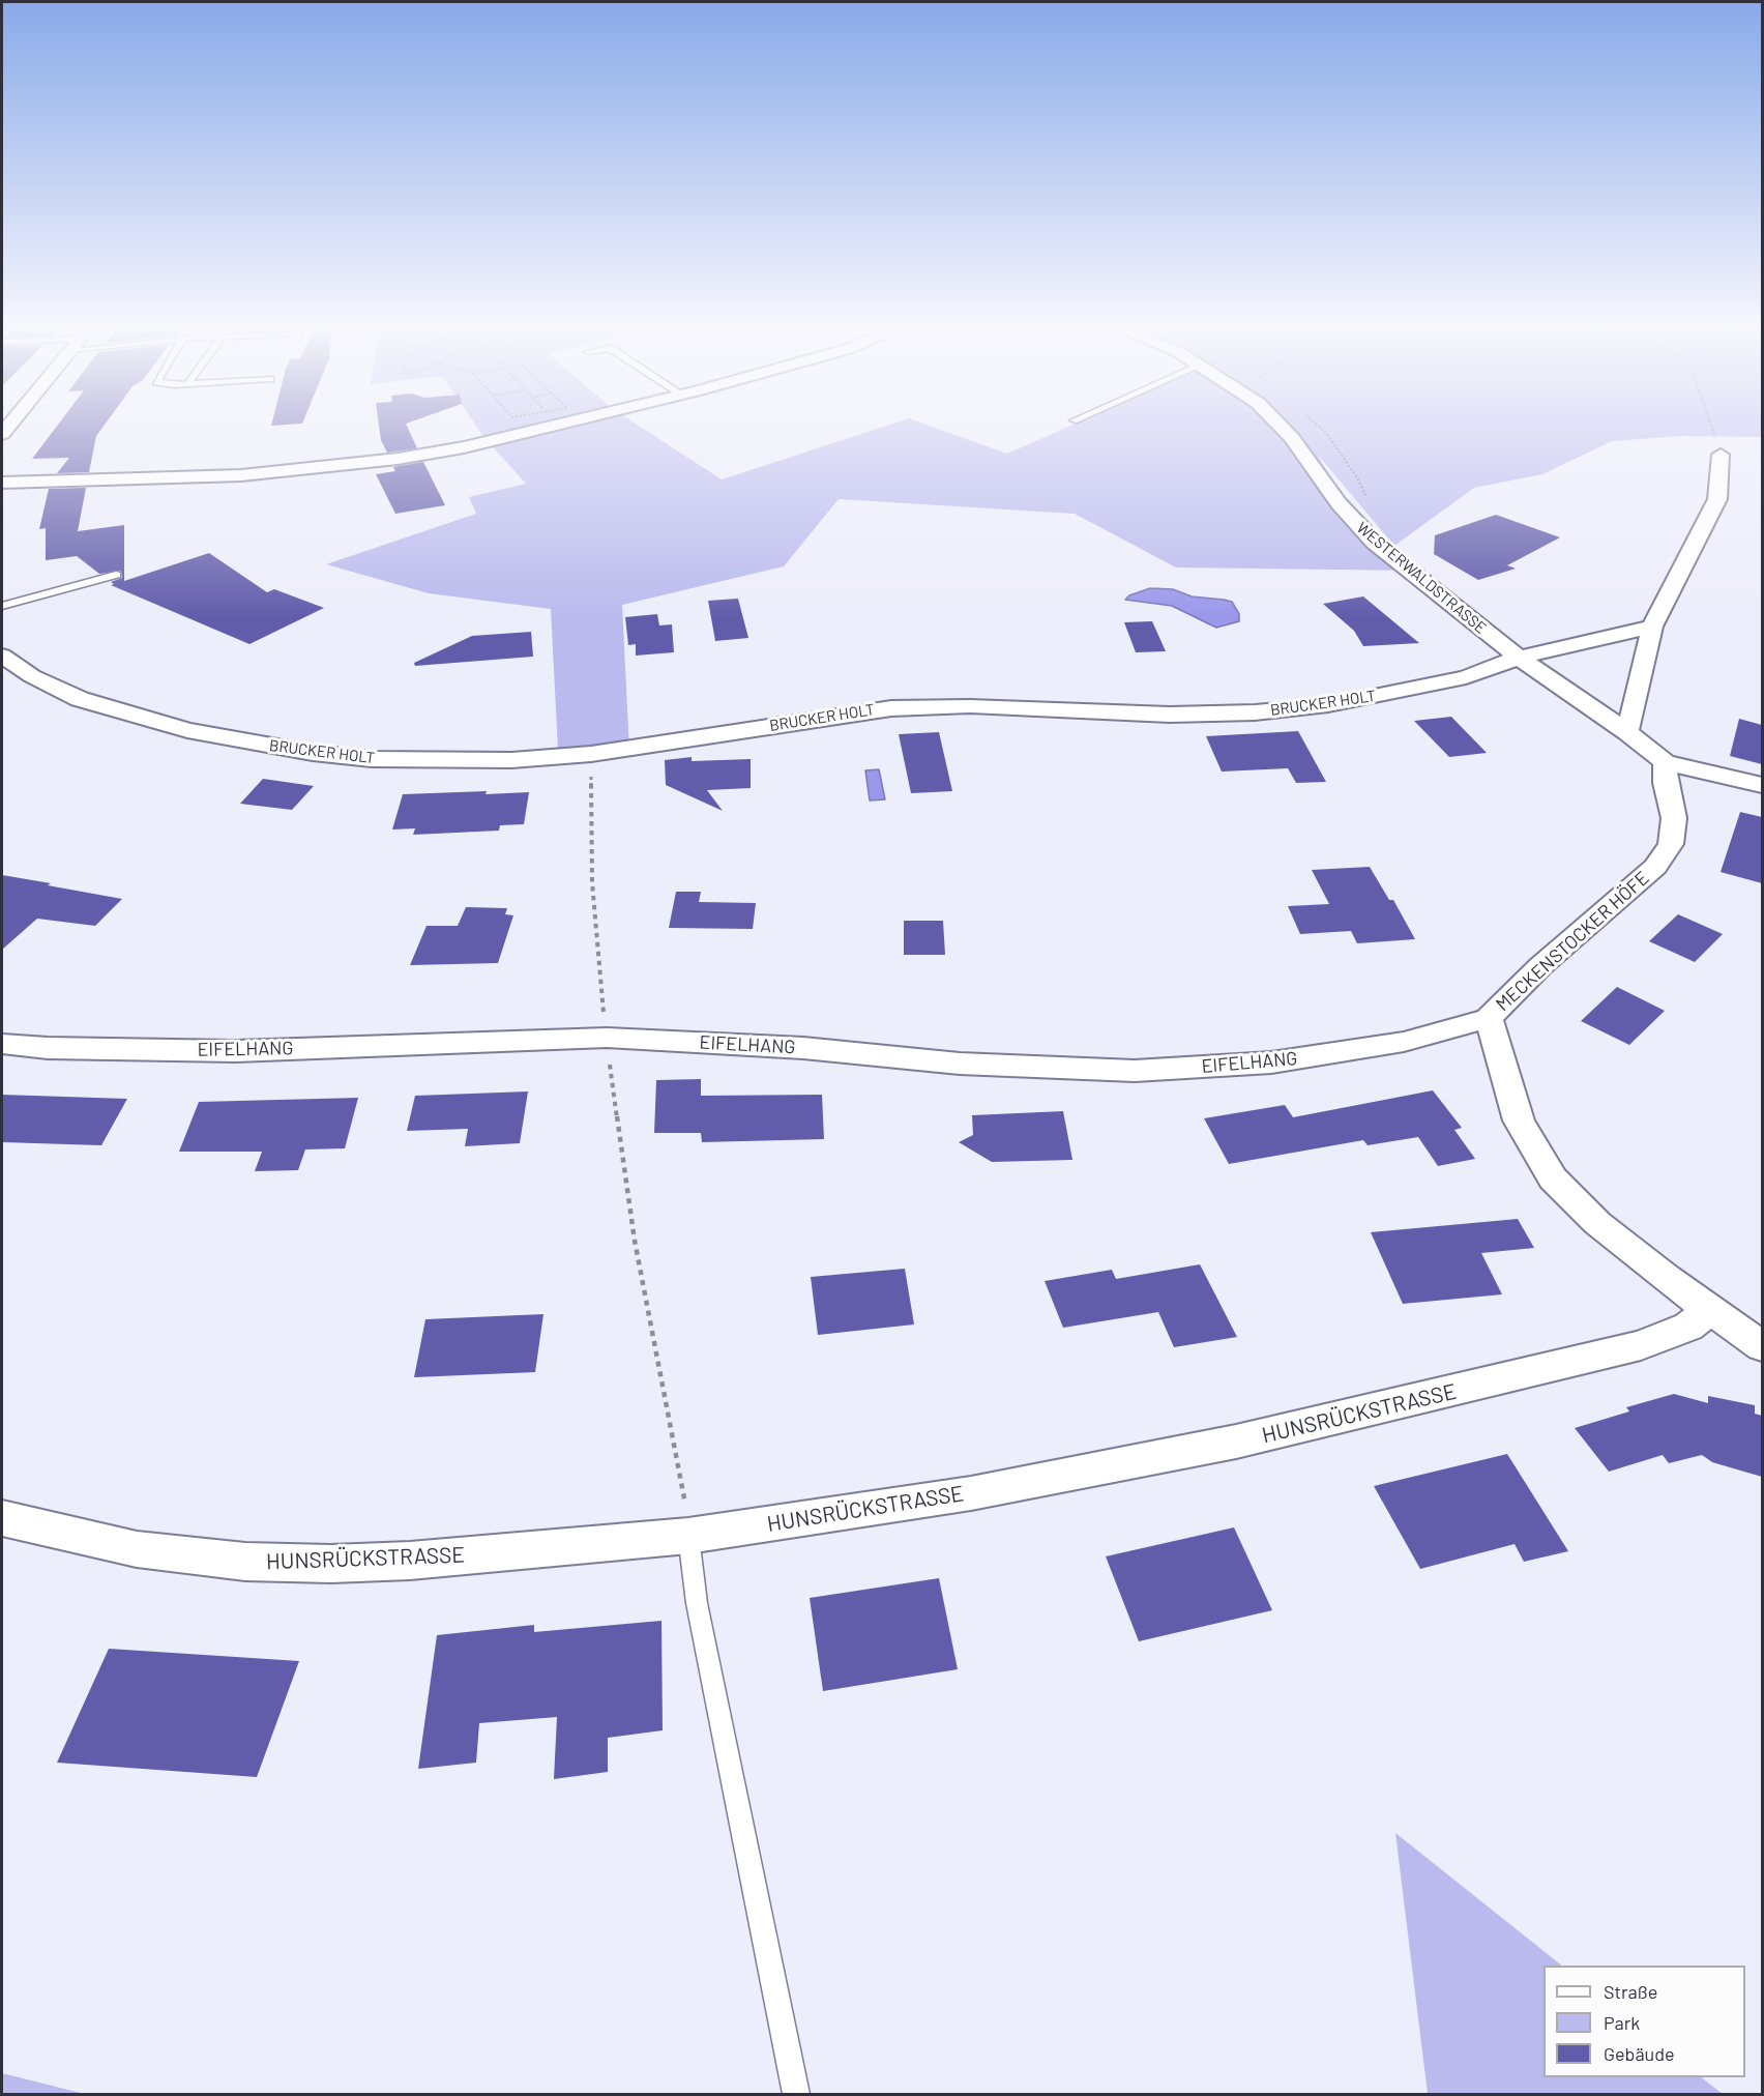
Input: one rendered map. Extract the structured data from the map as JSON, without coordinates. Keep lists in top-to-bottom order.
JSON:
{
  "streets": {
    "street": [
      "WESTERWALDSTRASSE",
      "BRUCKER HOLT",
      "MECKENSTOCKER HÖFE",
      "EIFELHANG",
      "HUNSRÜCKSTRASSE"
    ]
  },
  "crossings": [
    ["WESTERWALDSTRASSE", "BRUCKER HOLT"],
    ["WESTERWALDSTRASSE", "MECKENSTOCKER HÖFE"],
    ["MECKENSTOCKER HÖFE", "EIFELHANG"],
    ["MECKENSTOCKER HÖFE", "HUNSRÜCKSTRASSE"]
  ],
  "legend": ["Straße", "Park", "Gebäude"]
}
